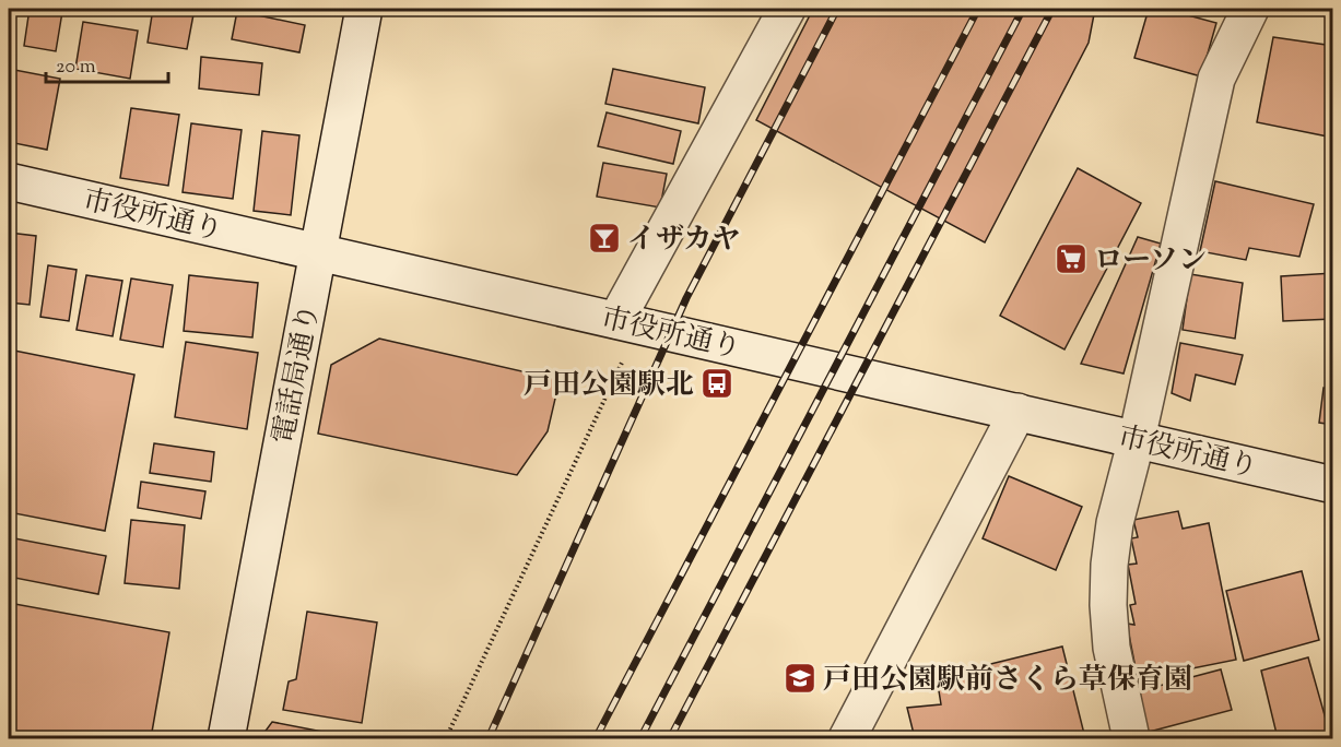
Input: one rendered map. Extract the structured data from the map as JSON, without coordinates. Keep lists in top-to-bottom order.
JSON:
{
  "streets": {
    "street": ["市役所通り", "電話局通り"]
  },
  "crossings": [
    ["市役所通り", "電話局通り"]
  ],
  "places": {
    "bar": ["イザカヤ"],
    "supermarket": ["ローソン"],
    "bus stop": ["戸田公園駅北"],
    "school or university": ["戸田公園駅前さくら草保育園"]
  },
  "scale_bar": "20 m"
}
